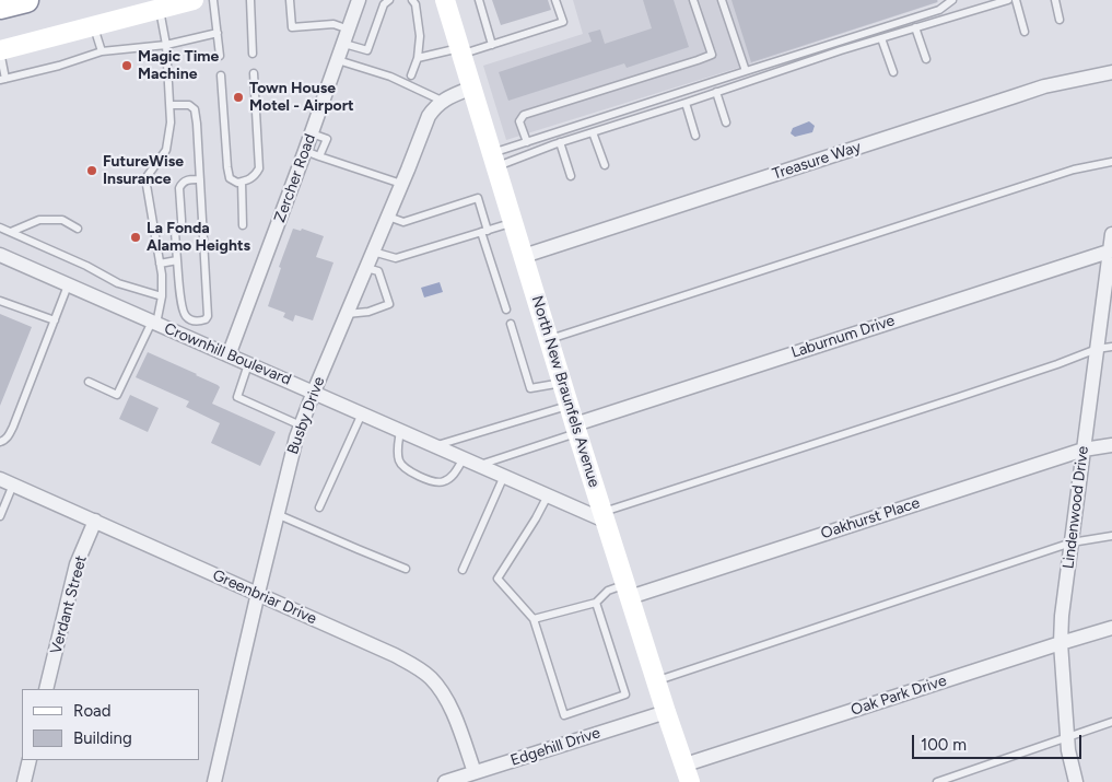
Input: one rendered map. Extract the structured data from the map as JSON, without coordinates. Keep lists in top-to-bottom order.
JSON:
{
  "streets": {
    "street": [
      "Treasure Way",
      "Zercher Road",
      "Laburnum Drive",
      "Crownhill Boulevard",
      "North New Braunfels Avenue",
      "Busby Drive",
      "Lindenwood Drive",
      "Oakhurst Place",
      "Greenbriar Drive",
      "Verdant Street",
      "Oak Park Drive",
      "Edgehill Drive"
    ]
  },
  "crossings": [
    ["Treasure Way", "North New Braunfels Avenue"],
    ["Zercher Road", "Crownhill Boulevard"],
    ["Laburnum Drive", "North New Braunfels Avenue"],
    ["Laburnum Drive", "Lindenwood Drive"],
    ["Crownhill Boulevard", "North New Braunfels Avenue"],
    ["Crownhill Boulevard", "Busby Drive"],
    ["North New Braunfels Avenue", "Oakhurst Place"],
    ["North New Braunfels Avenue", "Oak Park Drive"],
    ["North New Braunfels Avenue", "Edgehill Drive"],
    ["Busby Drive", "Greenbriar Drive"],
    ["Lindenwood Drive", "Oakhurst Place"],
    ["Lindenwood Drive", "Oak Park Drive"],
    ["Greenbriar Drive", "Verdant Street"],
    ["Greenbriar Drive", "Edgehill Drive"]
  ],
  "places": [
    "Magic Time Machine",
    "Town House Motel - Airport",
    "FutureWise Insurance",
    "La Fonda Alamo Heights"
  ],
  "legend": ["Road", "Building"],
  "scale_bar": "100 m"
}
